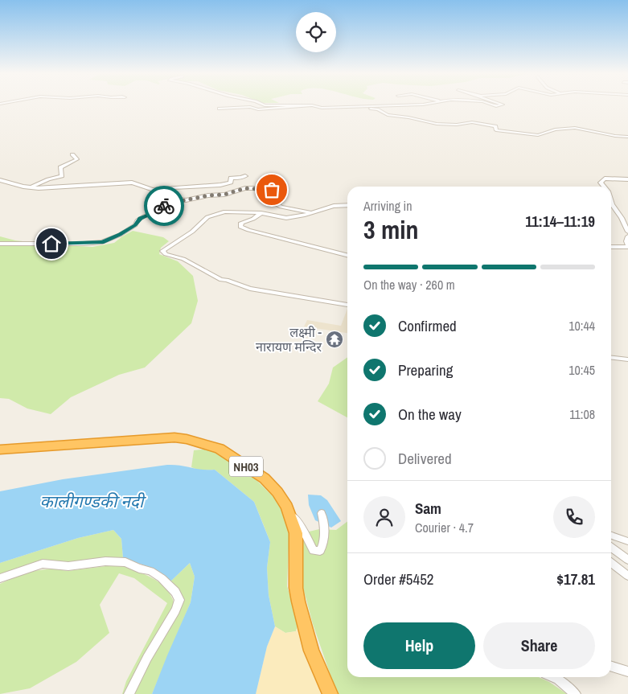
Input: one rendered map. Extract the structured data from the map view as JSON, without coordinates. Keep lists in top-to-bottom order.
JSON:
{
  "streets": {
    "highway": ["NH03"]
  },
  "water": ["कालीगण्डकी नदी"],
  "places": {
    "temple": ["लक्ष्मी - नारायण मन्दिर"]
  },
  "page": {
    "heading": ["3 min", "Arriving in", "11:14–11:19"],
    "panel": [
      "Sam",
      "Courier · 4.7",
      "Order #5452",
      "$17.81"
    ],
    "bar": "On the way · 260 m",
    "list": [
      ["Confirmed", "10:44"],
      ["Preparing", "10:45"],
      ["On the way", "11:08"],
      "Delivered"
    ],
    "buttons": ["Help", "Share"]
  }
}
